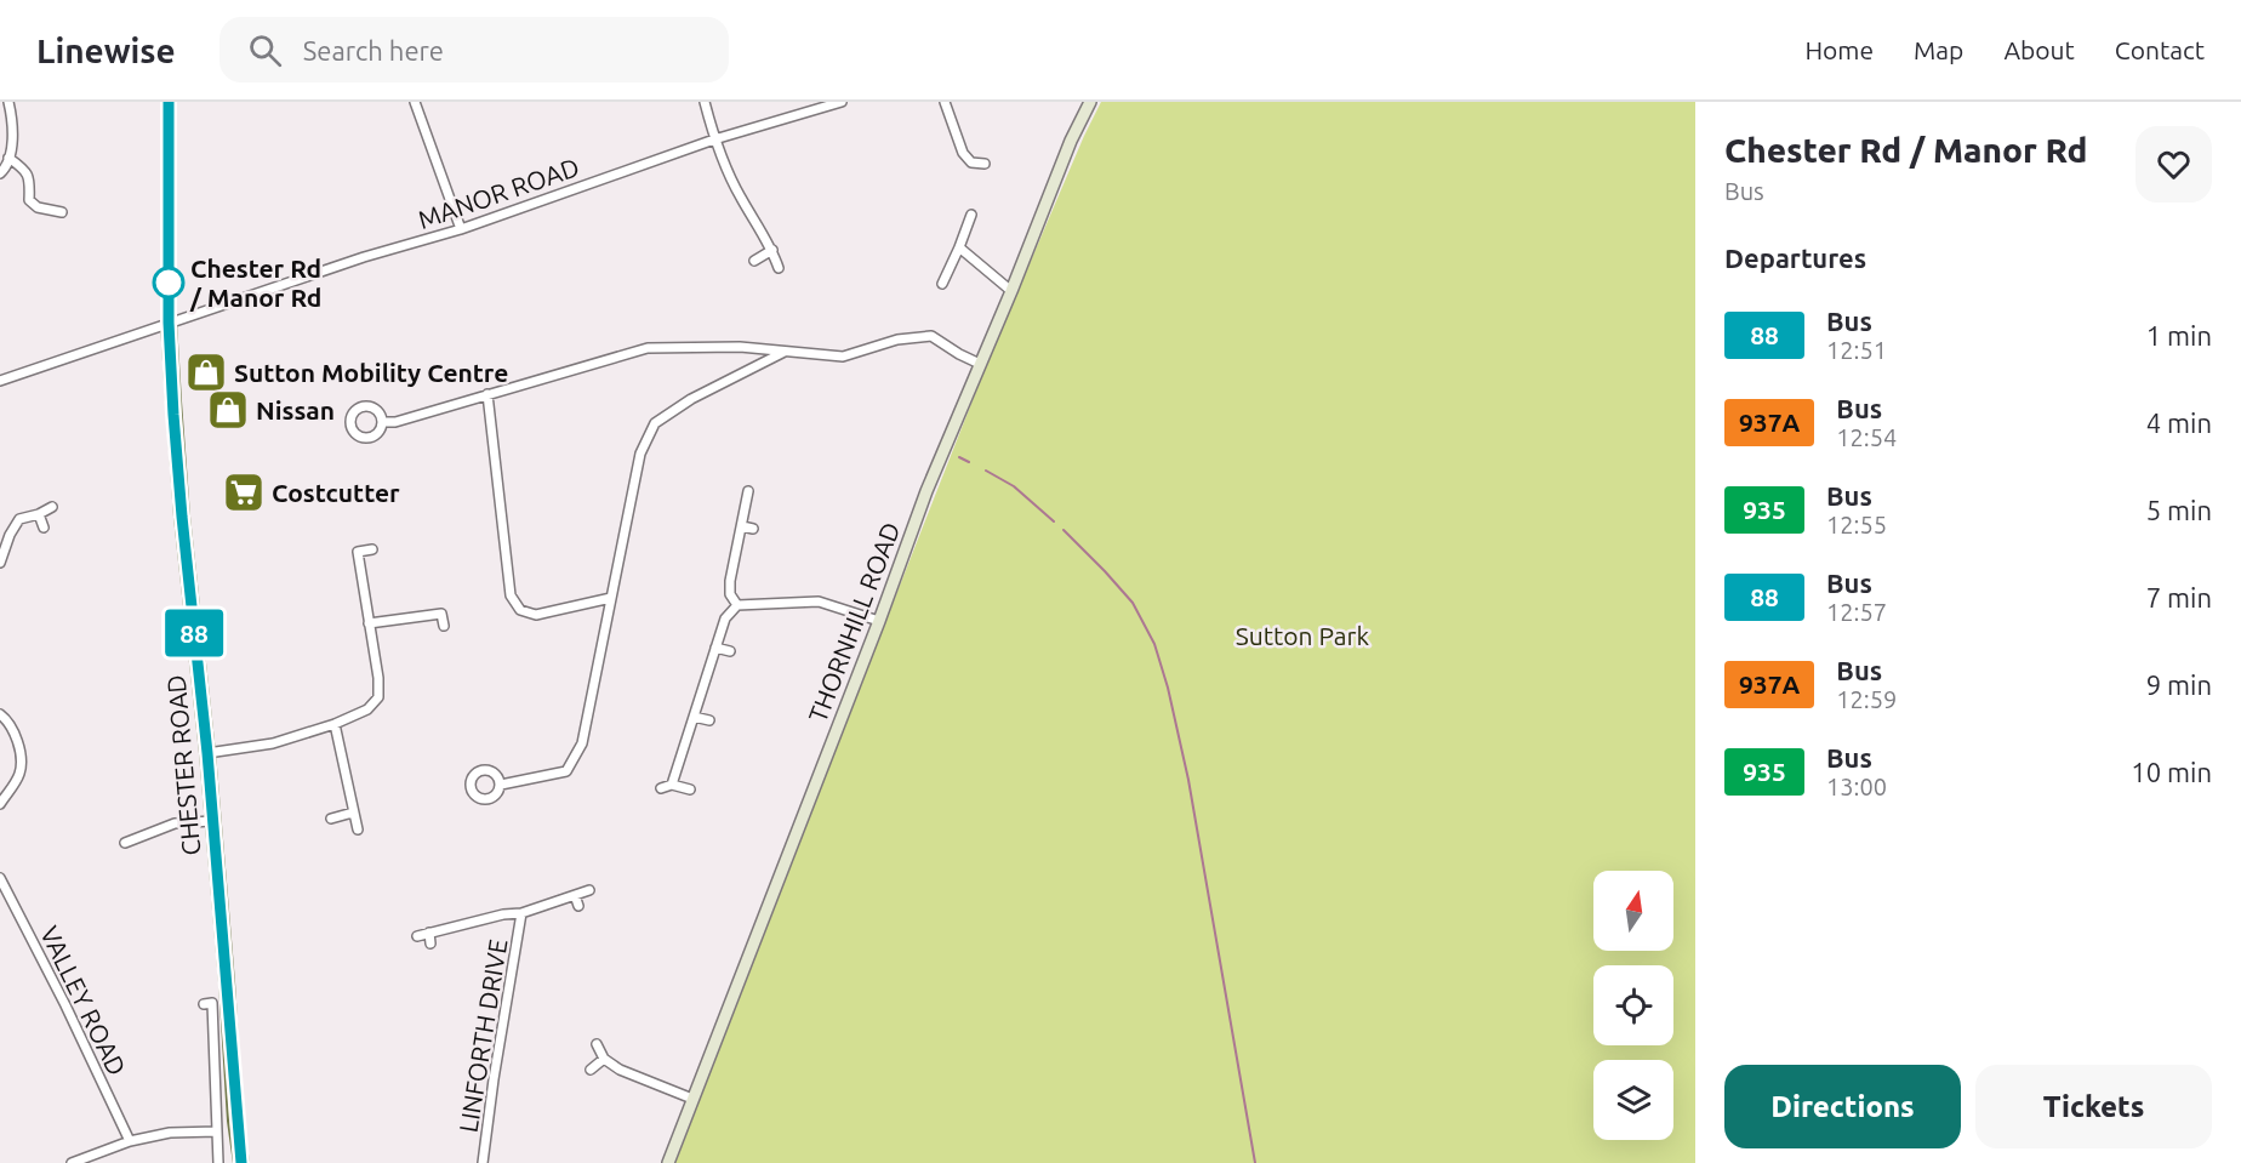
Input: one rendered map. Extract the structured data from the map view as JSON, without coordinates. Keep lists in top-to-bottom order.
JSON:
{
  "streets": {
    "highway": ["CHESTER ROAD"],
    "main road": ["THORNHILL ROAD"],
    "street": ["MANOR ROAD", "VALLEY ROAD", "LINFORTH DRIVE"]
  },
  "crossings": [
    ["MANOR ROAD", "CHESTER ROAD"]
  ],
  "parks": ["Sutton Park"],
  "places": {
    "other": ["Chester Rd / Manor Rd"],
    "shop": ["Sutton Mobility Centre", "Nissan"],
    "supermarket": ["Costcutter"]
  },
  "lines": ["bus line 88"],
  "north": "top",
  "page": {
    "header": "Linewise",
    "search": "Search here",
    "nav": [
      "Home",
      "Map",
      "About",
      "Contact"
    ],
    "on_map": "88",
    "heading": [
      ["Chester Rd / Manor Rd", "Bus"],
      "Departures"
    ],
    "list": [
      {
        "mark": "88",
        "name": "Bus",
        "note": "12:51",
        "value": "1 min"
      },
      {
        "mark": "937A",
        "name": "Bus",
        "note": "12:54",
        "value": "4 min"
      },
      {
        "mark": "935",
        "name": "Bus",
        "note": "12:55",
        "value": "5 min"
      },
      {
        "mark": "88",
        "name": "Bus",
        "note": "12:57",
        "value": "7 min"
      },
      {
        "mark": "937A",
        "name": "Bus",
        "note": "12:59",
        "value": "9 min"
      },
      {
        "mark": "935",
        "name": "Bus",
        "note": "13:00",
        "value": "10 min"
      }
    ],
    "buttons": ["Directions", "Tickets"]
  }
}
